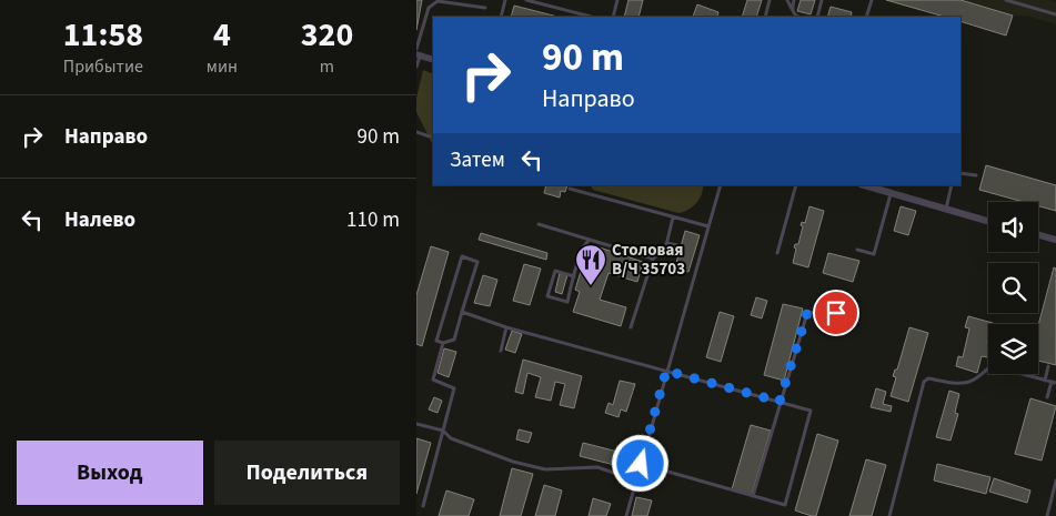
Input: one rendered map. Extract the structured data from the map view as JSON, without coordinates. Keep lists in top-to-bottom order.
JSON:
{
  "places": {
    "restaurant": ["Столовая В/Ч 35703"]
  },
  "page": {
    "eta": [
      "11:58",
      "Прибытие",
      "4",
      "мин",
      "320",
      "m"
    ],
    "turn": ["90 m", "Направо"],
    "list": [
      {
        "name": "Направо",
        "value": "90 m"
      },
      {
        "name": "Налево",
        "value": "110 m"
      }
    ],
    "then": "Затем",
    "buttons": ["Выход", "Поделиться"]
  }
}
